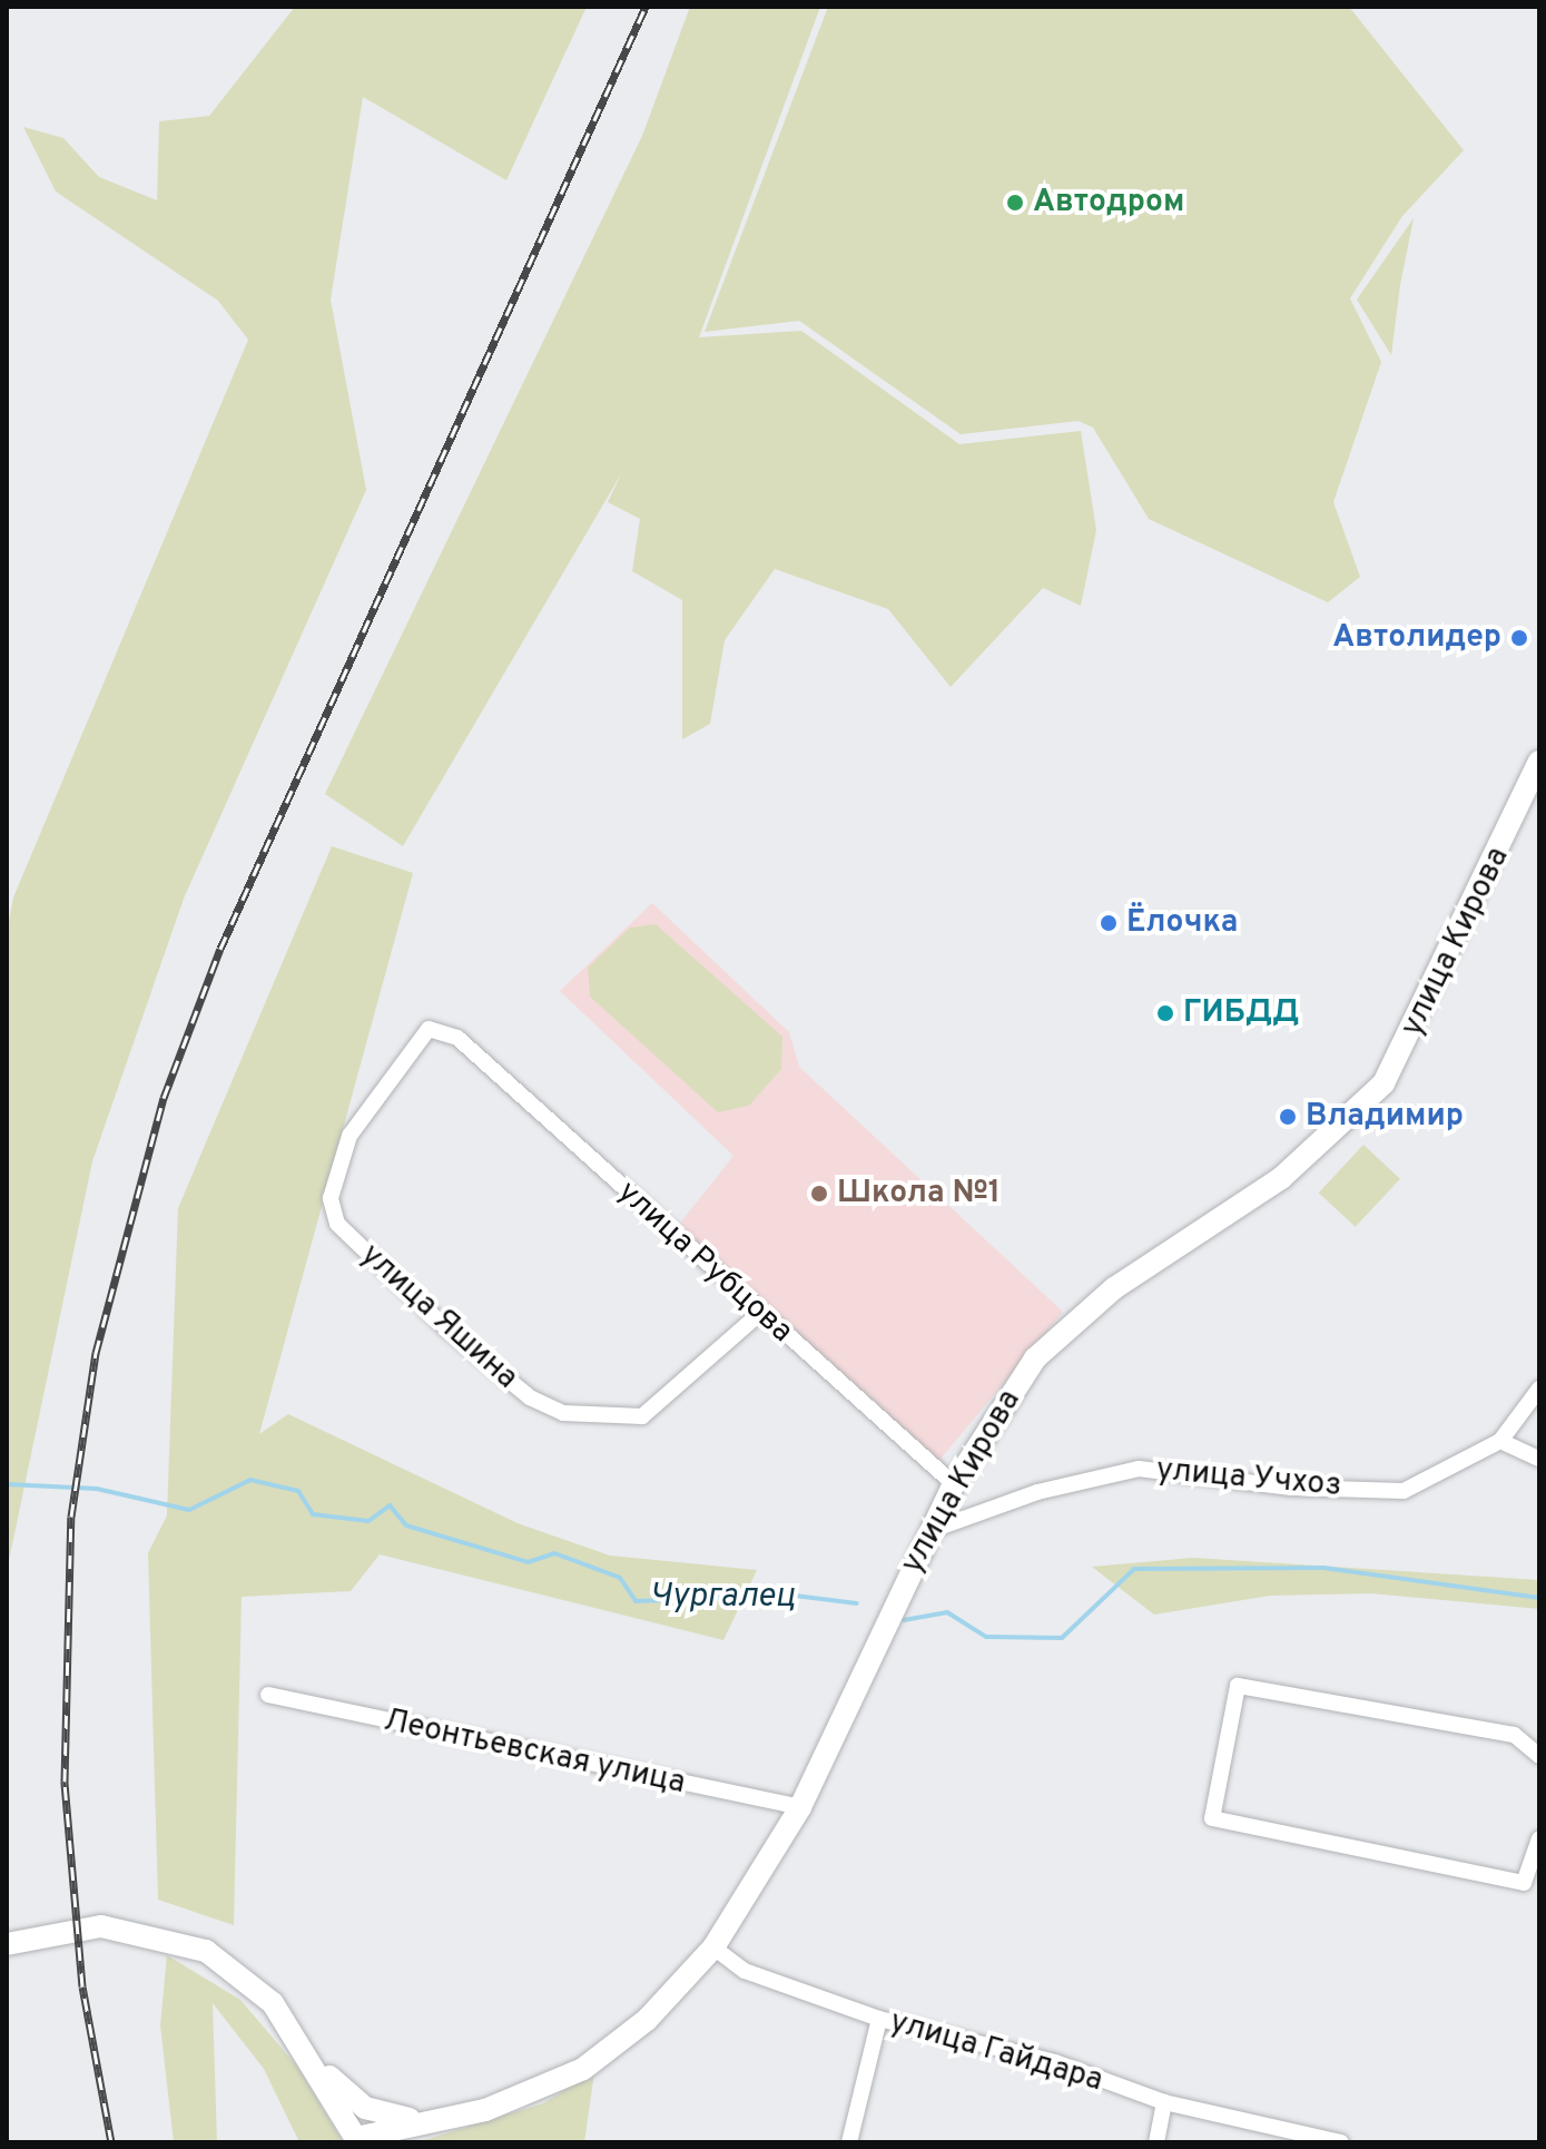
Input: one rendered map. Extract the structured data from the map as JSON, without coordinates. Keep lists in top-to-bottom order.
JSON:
{
  "streets": {
    "main road": ["улица Кирова"],
    "street": [
      "улица Рубцова",
      "улица Яшина",
      "улица Учхоз",
      "Леонтьевская улица",
      "улица Гайдара"
    ]
  },
  "crossings": [
    ["улица Кирова", "улица Рубцова"],
    ["улица Кирова", "улица Учхоз"],
    ["улица Кирова", "Леонтьевская улица"],
    ["улица Кирова", "улица Гайдара"],
    ["улица Рубцова", "улица Яшина"]
  ],
  "water": ["Чургалец"],
  "places": [
    "Автодром",
    "Автолидер",
    "Ёлочка",
    "ГИБДД",
    "Владимир",
    "Школа №1"
  ]
}
